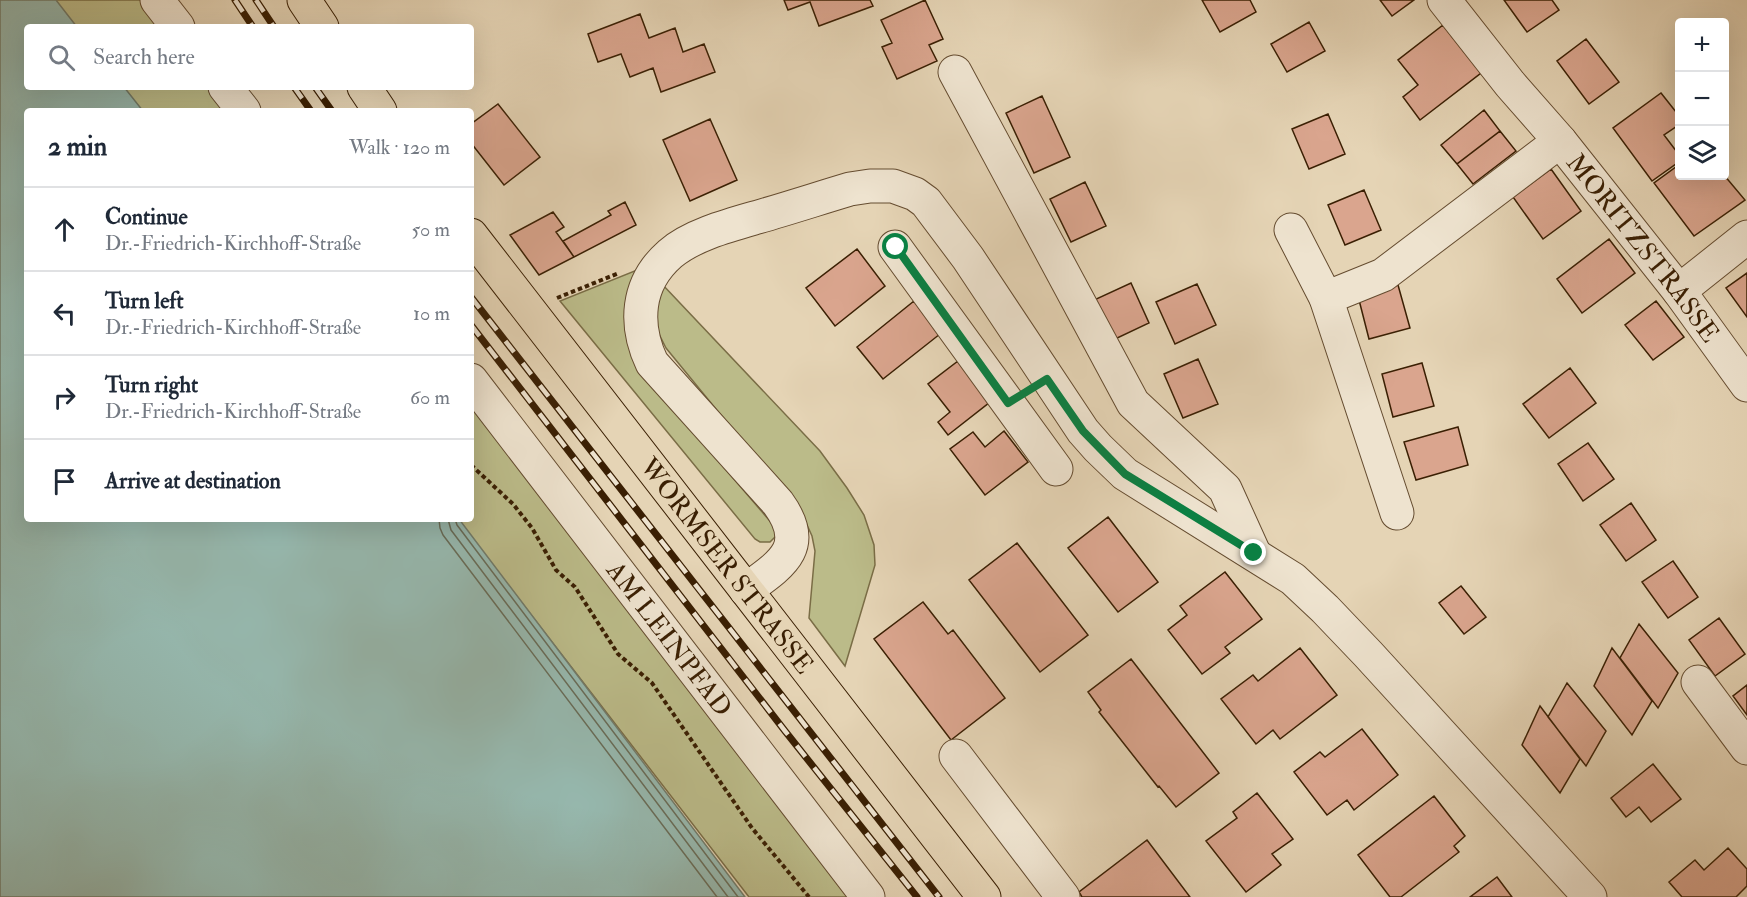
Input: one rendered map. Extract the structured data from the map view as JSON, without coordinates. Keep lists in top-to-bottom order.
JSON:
{
  "streets": {
    "main road": ["WORMSER STRASSE"],
    "street": ["MORITZSTRASSE", "AM LEINPFAD"]
  },
  "page": {
    "map_buttons": ["+", "−"],
    "search": "Search here",
    "heading": ["2 min", "Walk · 120 m"],
    "list": [
      ["Continue", "Dr.-Friedrich-Kirchhoff-Straße", "50 m"],
      ["Turn left", "Dr.-Friedrich-Kirchhoff-Straße", "10 m"],
      ["Turn right", "Dr.-Friedrich-Kirchhoff-Straße", "60 m"],
      "Arrive at destination"
    ]
  }
}
